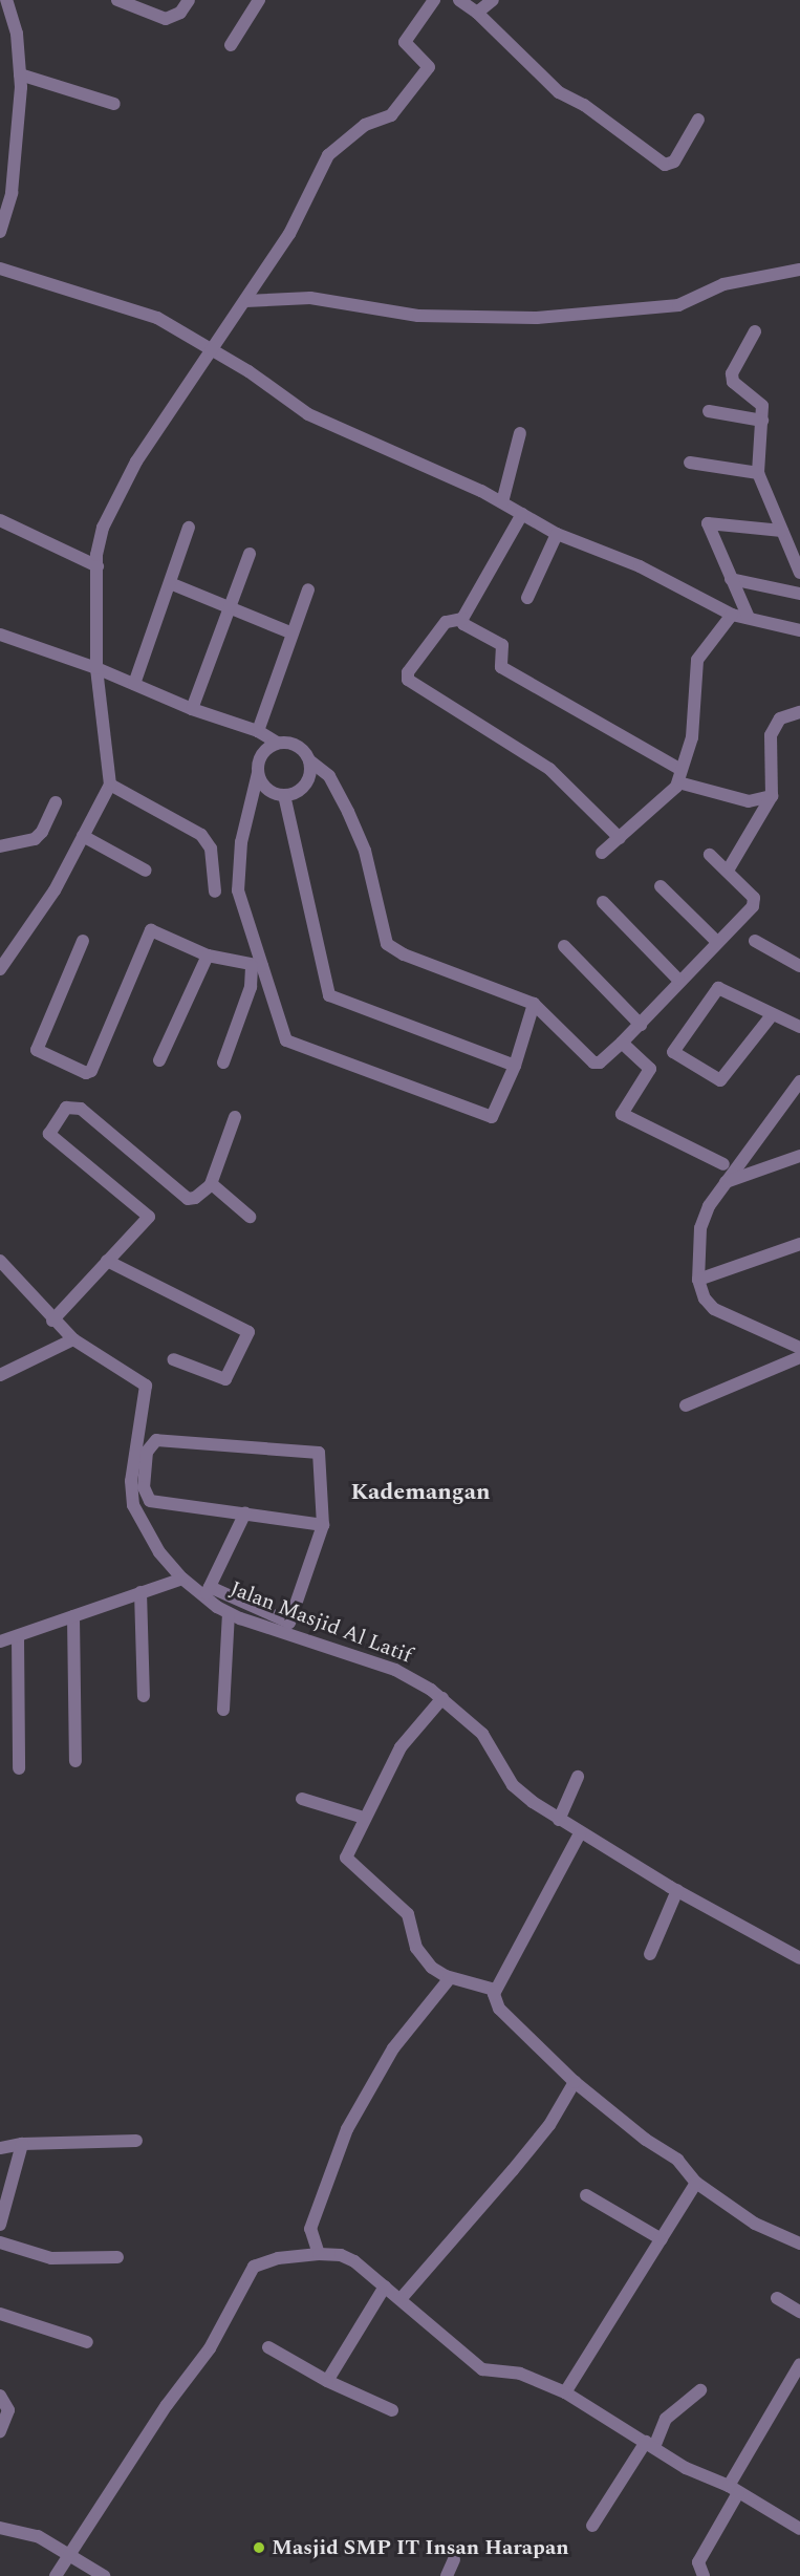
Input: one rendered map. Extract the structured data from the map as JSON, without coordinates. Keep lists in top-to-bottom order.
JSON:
{
  "streets": {
    "street": ["Jalan Masjid Al Latif"]
  },
  "districts": ["Kademangan"],
  "places": ["Masjid SMP IT Insan Harapan"]
}
